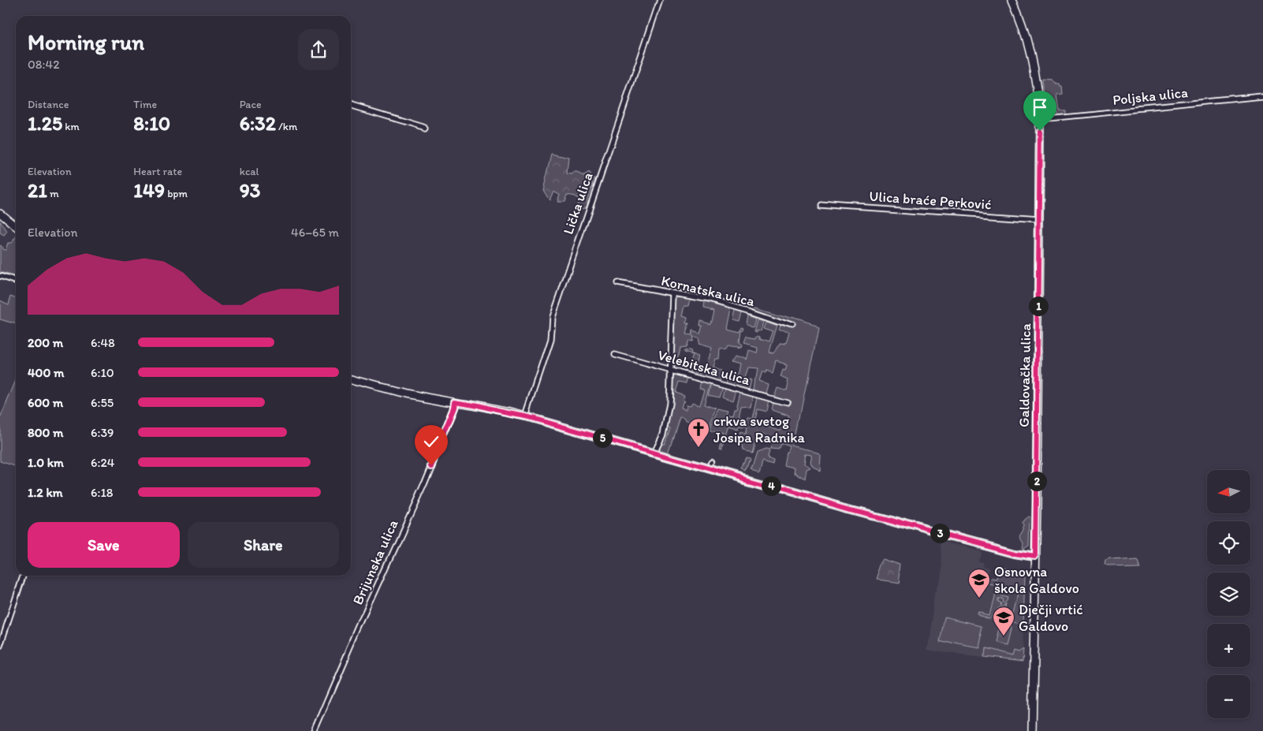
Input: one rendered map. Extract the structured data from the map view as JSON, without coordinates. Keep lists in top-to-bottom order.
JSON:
{
  "streets": {
    "main road": ["Galdovačka ulica"],
    "street": [
      "Poljska ulica",
      "Ulica braće Perković",
      "Lička ulica",
      "Kornatska ulica",
      "Velebitska ulica",
      "Brijunska ulica"
    ]
  },
  "crossings": [
    ["Poljska ulica", "Galdovačka ulica"],
    ["Ulica braće Perković", "Galdovačka ulica"]
  ],
  "places": {
    "church": ["crkva svetog Josipa Radnika"],
    "school or university": ["Osnovna škola Galdovo", "Dječji vrtić Galdovo"]
  },
  "north": "left",
  "page": {
    "heading": ["Morning run", "08:42"],
    "stats": [
      ["Distance", "1.25 km"],
      ["Time", "8:10"],
      ["Pace", "6:32 /km"],
      ["Elevation", "21 m"],
      ["Heart rate", "149 bpm"],
      ["kcal", "93"]
    ],
    "chart": ["Elevation", "46–65 m"],
    "pins": [
      "1",
      "5",
      "2",
      "4",
      "3"
    ],
    "list": [
      {
        "name": "200 m",
        "note": "6:48"
      },
      {
        "name": "400 m",
        "note": "6:10"
      },
      {
        "name": "600 m",
        "note": "6:55"
      },
      {
        "name": "800 m",
        "note": "6:39"
      },
      {
        "name": "1.0 km",
        "note": "6:24"
      },
      {
        "name": "1.2 km",
        "note": "6:18"
      }
    ],
    "map_buttons": ["+", "−"],
    "buttons": ["Save", "Share"]
  }
}
